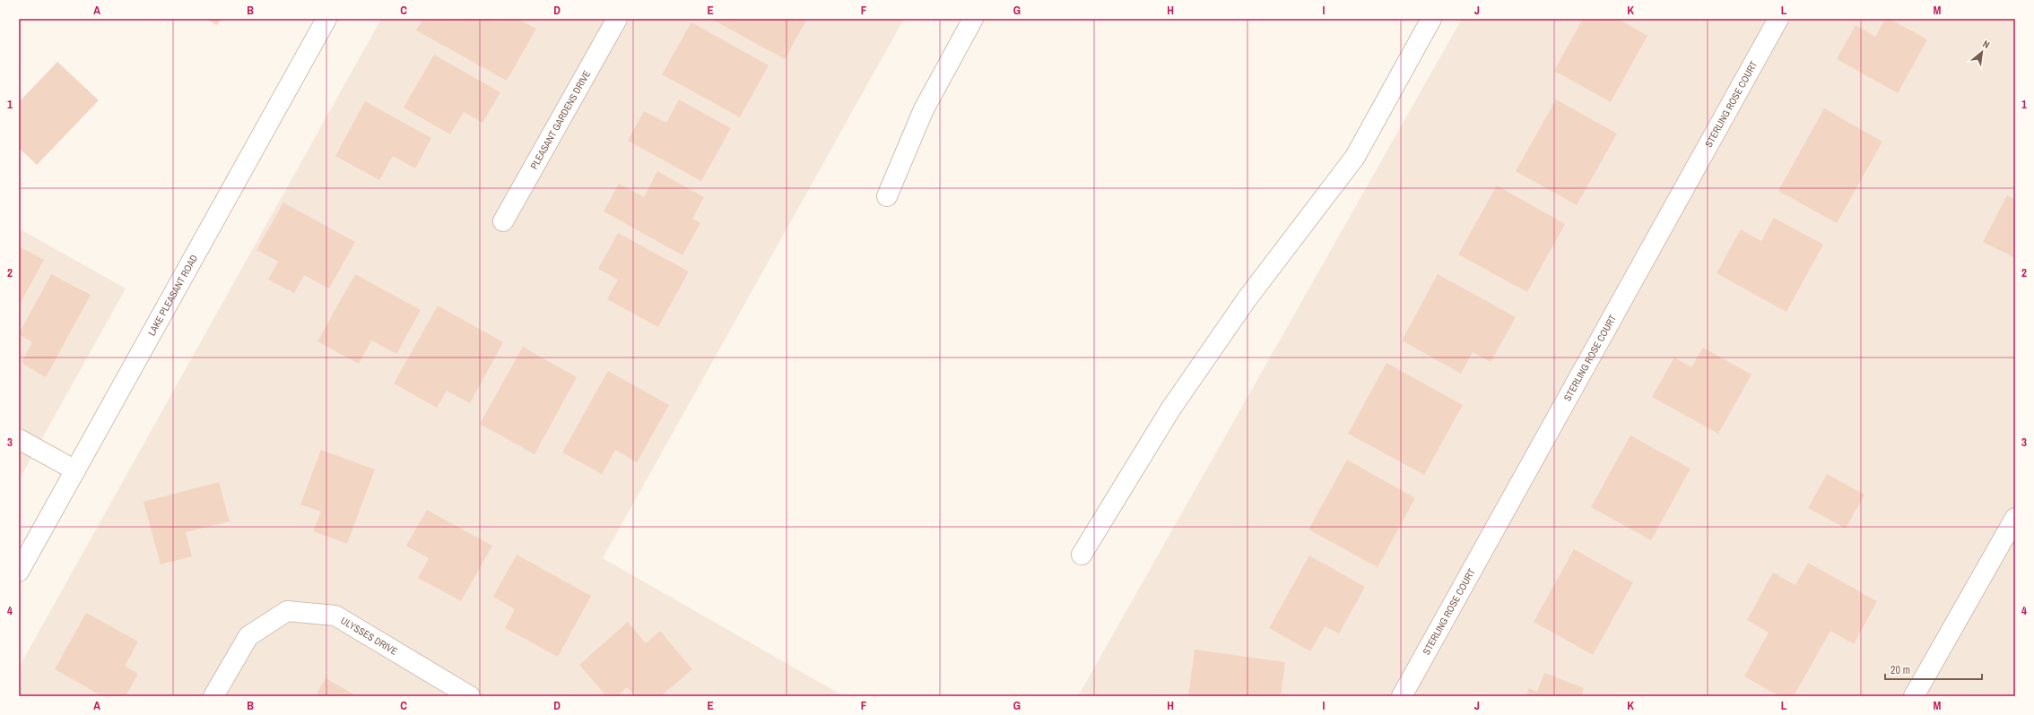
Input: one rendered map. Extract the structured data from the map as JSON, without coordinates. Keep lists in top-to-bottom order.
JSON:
{
  "streets": {
    "street": [
      "STERLING ROSE COURT",
      "PLEASANT GARDENS DRIVE",
      "LAKE PLEASANT ROAD",
      "ULYSSES DRIVE"
    ]
  },
  "scale_bar": "20 m",
  "north": "top right",
  "grid": {
    "columns": [
      "A",
      "B",
      "C",
      "D",
      "E",
      "F",
      "G",
      "H",
      "I",
      "J",
      "K",
      "L",
      "M"
    ],
    "rows": [
      "1",
      "2",
      "3",
      "4"
    ]
  }
}
